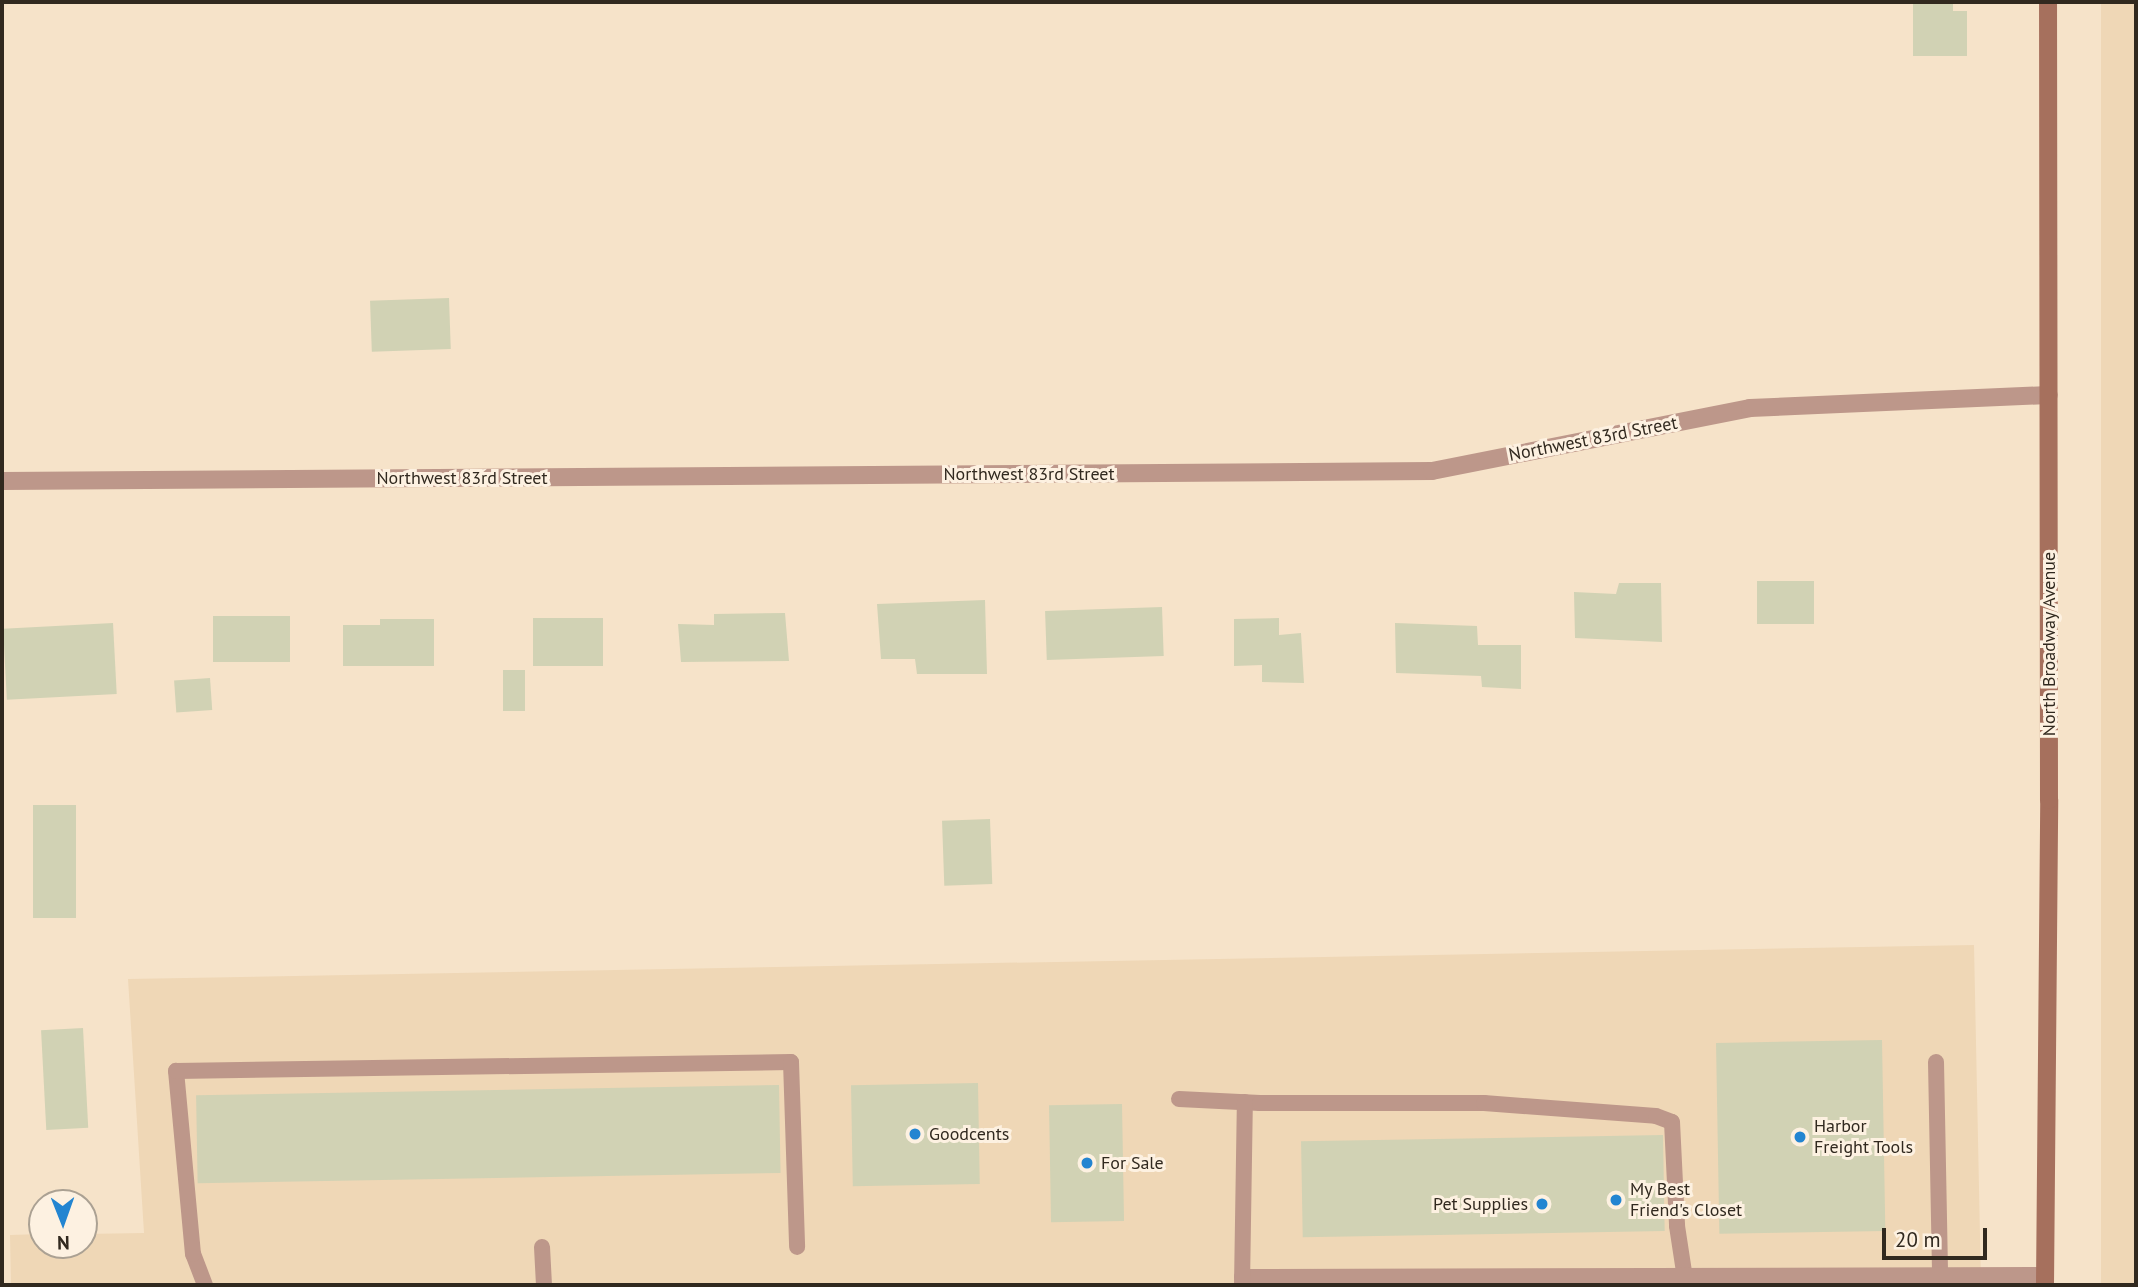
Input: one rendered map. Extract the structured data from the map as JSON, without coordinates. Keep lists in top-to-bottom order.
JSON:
{
  "streets": {
    "street": ["Northwest 83rd Street", "North Broadway Avenue"]
  },
  "crossings": [
    ["Northwest 83rd Street", "North Broadway Avenue"]
  ],
  "places": [
    "Goodcents",
    "Harbor Freight Tools",
    "For Sale",
    "My Best Friend's Closet",
    "Pet Supplies"
  ],
  "scale_bar": "20 m",
  "north": "bottom"
}
